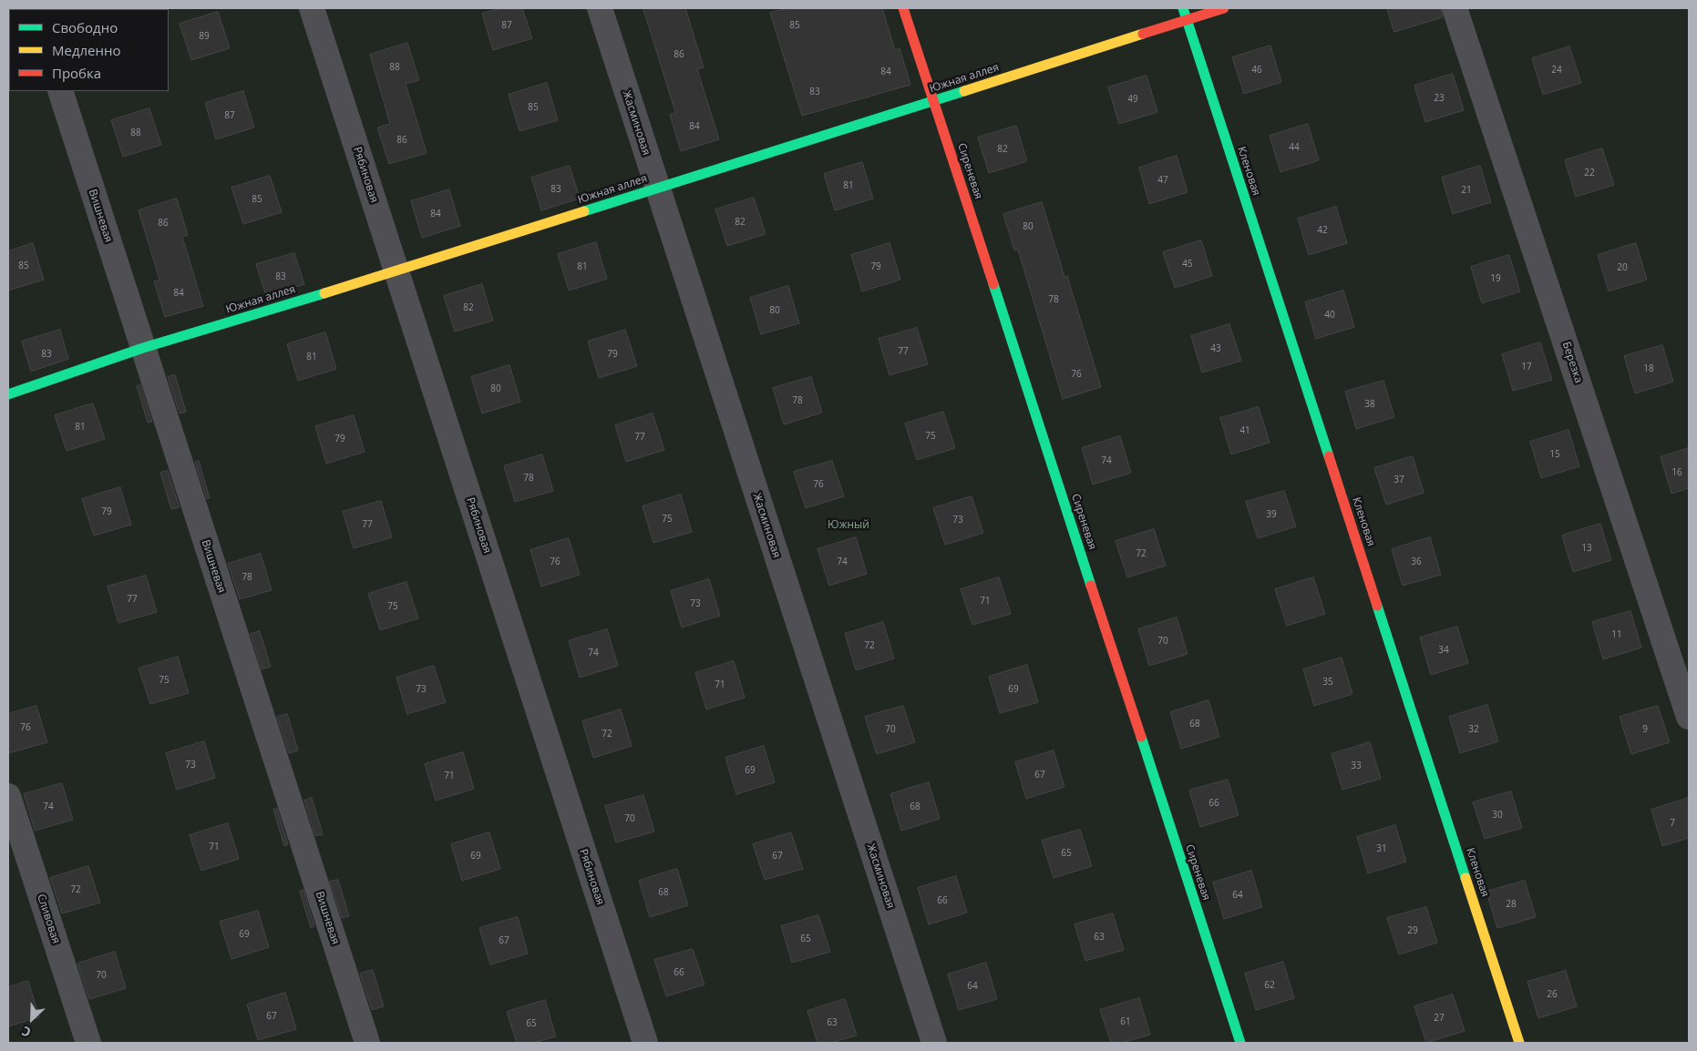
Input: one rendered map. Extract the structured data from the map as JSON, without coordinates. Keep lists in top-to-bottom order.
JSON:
{
  "streets": {
    "street": [
      "Южная аллея",
      "Жасминовая",
      "Сиреневая",
      "Кленовая",
      "Рябиновая",
      "Вишневая",
      "Березка",
      "Сливовая"
    ]
  },
  "crossings": [
    ["Южная аллея", "Жасминовая"],
    ["Южная аллея", "Сиреневая"],
    ["Южная аллея", "Кленовая"],
    ["Южная аллея", "Рябиновая"],
    ["Южная аллея", "Вишневая"]
  ],
  "parks": ["Южный"],
  "house_numbers": [
    "87",
    "85",
    "89",
    "86",
    "88",
    "46",
    "24",
    "84",
    "83",
    "23",
    "49",
    "85",
    "87",
    "84",
    "88",
    "86",
    "44",
    "82",
    "22",
    "47",
    "81",
    "83",
    "21",
    "85",
    "84",
    "82",
    "86",
    "80",
    "42",
    "45",
    "85",
    "81",
    "79",
    "20",
    "83",
    "19",
    "84",
    "78",
    "82",
    "80",
    "40",
    "43",
    "77",
    "83",
    "79",
    "81",
    "17",
    "18",
    "76",
    "80",
    "78",
    "38",
    "81",
    "41",
    "75",
    "77",
    "79",
    "15",
    "74",
    "16",
    "78",
    "37",
    "76",
    "79",
    "39",
    "75",
    "73",
    "77",
    "13",
    "72",
    "76",
    "74",
    "36",
    "78",
    "77",
    "71",
    "73",
    "75",
    "11",
    "70",
    "72",
    "34",
    "74",
    "75",
    "35",
    "71",
    "73",
    "69",
    "68",
    "76",
    "70",
    "32",
    "9",
    "72",
    "73",
    "33",
    "69",
    "67",
    "71",
    "66",
    "74",
    "68",
    "30",
    "70",
    "7",
    "71",
    "31",
    "65",
    "69",
    "67",
    "72",
    "68",
    "64",
    "66",
    "28",
    "29",
    "69",
    "63",
    "65",
    "67",
    "66",
    "70",
    "62",
    "64",
    "26",
    "67",
    "27",
    "61",
    "63",
    "65"
  ],
  "legend": ["Свободно", "Медленно", "Пробка"],
  "north": "bottom left"
}
